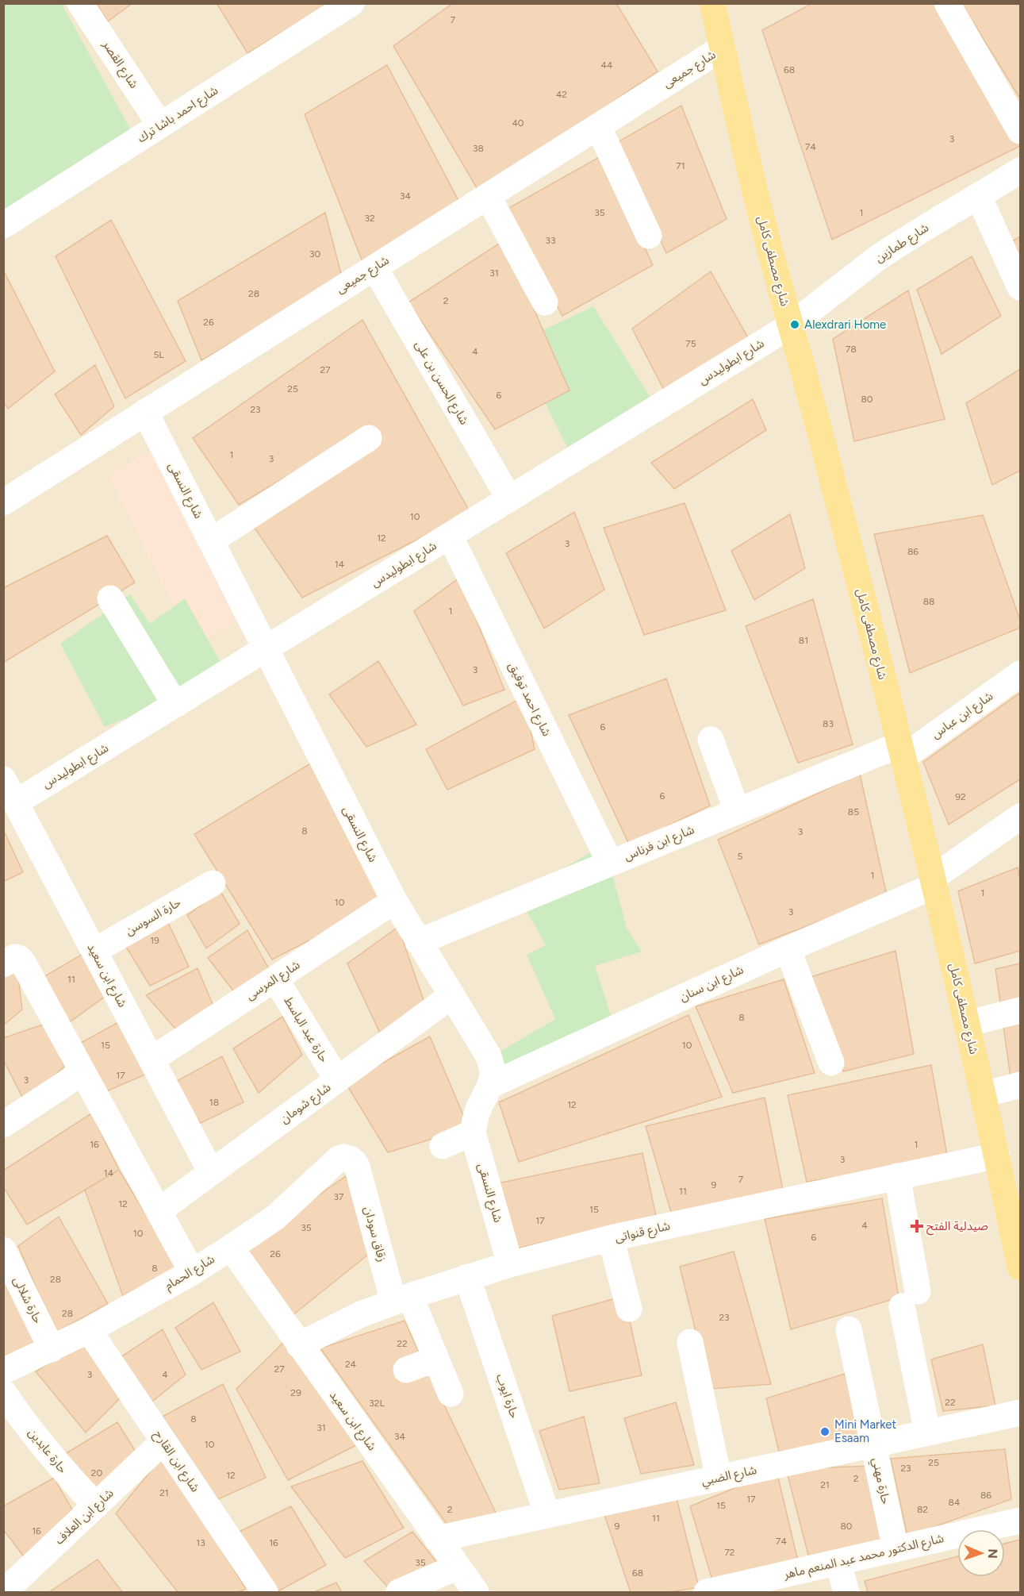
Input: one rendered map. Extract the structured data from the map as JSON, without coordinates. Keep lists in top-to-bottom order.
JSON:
{
  "streets": {
    "main road": ["شارع مصطفى كامل"],
    "street": [
      "شارع القصر",
      "شارع جميعى",
      "شارع احمد باشا ترك",
      "شارع طمازين",
      "شارع ابطوليدس",
      "شارع الحسن بن على",
      "شارع النسقى",
      "شارع احمد توفيق",
      "شارع ابن عباس",
      "شارع ابن فرناس",
      "حارة السوسن",
      "شارع ابن سعيد",
      "شارع المرسى",
      "شارع ابن سنان",
      "حارة عبد الباسط",
      "شارع شومان",
      "شارع قنواتى",
      "زقاق سودان",
      "شارع الحمام",
      "حارة شلالى",
      "حارة ايوب",
      "حارة عابدين",
      "شارع ابن القارح",
      "شارع الضبي",
      "حارة مهني",
      "شارع ابن العلاف",
      "شارع الدكتور محمد عبد المنعم ماهر"
    ]
  },
  "crossings": [
    ["شارع القصر", "شارع احمد باشا ترك"],
    ["شارع جميعى", "شارع مصطفى كامل"],
    ["شارع جميعى", "شارع الحسن بن على"],
    ["شارع جميعى", "شارع النسقى"],
    ["شارع طمازين", "شارع مصطفى كامل"],
    ["شارع طمازين", "شارع ابطوليدس"],
    ["شارع مصطفى كامل", "شارع ابطوليدس"],
    ["شارع مصطفى كامل", "شارع ابن عباس"],
    ["شارع مصطفى كامل", "شارع ابن فرناس"],
    ["شارع مصطفى كامل", "شارع ابن سنان"],
    ["شارع مصطفى كامل", "شارع قنواتى"],
    ["شارع ابطوليدس", "شارع الحسن بن على"],
    ["شارع ابطوليدس", "شارع النسقى"],
    ["شارع ابطوليدس", "شارع احمد توفيق"],
    ["شارع ابطوليدس", "شارع ابن سعيد"],
    ["شارع النسقى", "شارع ابن فرناس"],
    ["شارع النسقى", "شارع المرسى"],
    ["شارع النسقى", "شارع ابن سنان"],
    ["شارع النسقى", "شارع شومان"],
    ["شارع النسقى", "شارع قنواتى"],
    ["شارع احمد توفيق", "شارع ابن فرناس"],
    ["شارع ابن عباس", "شارع ابن فرناس"],
    ["حارة السوسن", "شارع ابن سعيد"],
    ["شارع ابن سعيد", "شارع المرسى"],
    ["شارع ابن سعيد", "شارع شومان"],
    ["شارع ابن سعيد", "شارع قنواتى"],
    ["شارع ابن سعيد", "شارع الحمام"],
    ["شارع ابن سعيد", "شارع الضبي"],
    ["شارع المرسى", "حارة عبد الباسط"],
    ["حارة عبد الباسط", "شارع شومان"],
    ["شارع قنواتى", "زقاق سودان"],
    ["شارع قنواتى", "حارة ايوب"],
    ["زقاق سودان", "شارع الحمام"],
    ["شارع الحمام", "حارة شلالى"],
    ["شارع الحمام", "شارع ابن القارح"],
    ["حارة ايوب", "شارع الضبي"],
    ["حارة عابدين", "شارع ابن العلاف"],
    ["شارع ابن القارح", "شارع ابن العلاف"],
    ["شارع الضبي", "حارة مهني"],
    ["حارة مهني", "شارع الدكتور محمد عبد المنعم ماهر"]
  ],
  "places": {
    "other": ["Alexdrari Home", "Mini Market Esaam"],
    "health": ["صيدلية الفتح"]
  },
  "house_numbers": [
    "7",
    "44",
    "68",
    "42",
    "40",
    "3",
    "74",
    "38",
    "71",
    "34",
    "35",
    "1",
    "32",
    "33",
    "30",
    "31",
    "28",
    "2",
    "26",
    "75",
    "78",
    "4",
    "5L",
    "27",
    "25",
    "6",
    "80",
    "23",
    "1",
    "3",
    "10",
    "12",
    "3",
    "86",
    "14",
    "88",
    "1",
    "81",
    "3",
    "83",
    "6",
    "6",
    "92",
    "85",
    "8",
    "3",
    "5",
    "1",
    "1",
    "10",
    "3",
    "19",
    "11",
    "8",
    "15",
    "10",
    "17",
    "3",
    "18",
    "12",
    "16",
    "1",
    "3",
    "14",
    "7",
    "9",
    "11",
    "37",
    "12",
    "15",
    "17",
    "4",
    "35",
    "10",
    "6",
    "26",
    "8",
    "28",
    "28",
    "23",
    "22",
    "24",
    "27",
    "3",
    "4",
    "29",
    "22",
    "32L",
    "8",
    "31",
    "34",
    "10",
    "25",
    "23",
    "20",
    "12",
    "2",
    "21",
    "21",
    "86",
    "17",
    "84",
    "15",
    "2",
    "82",
    "11",
    "9",
    "80",
    "16",
    "74",
    "13",
    "16",
    "72",
    "35",
    "68"
  ],
  "north": "right"
}
